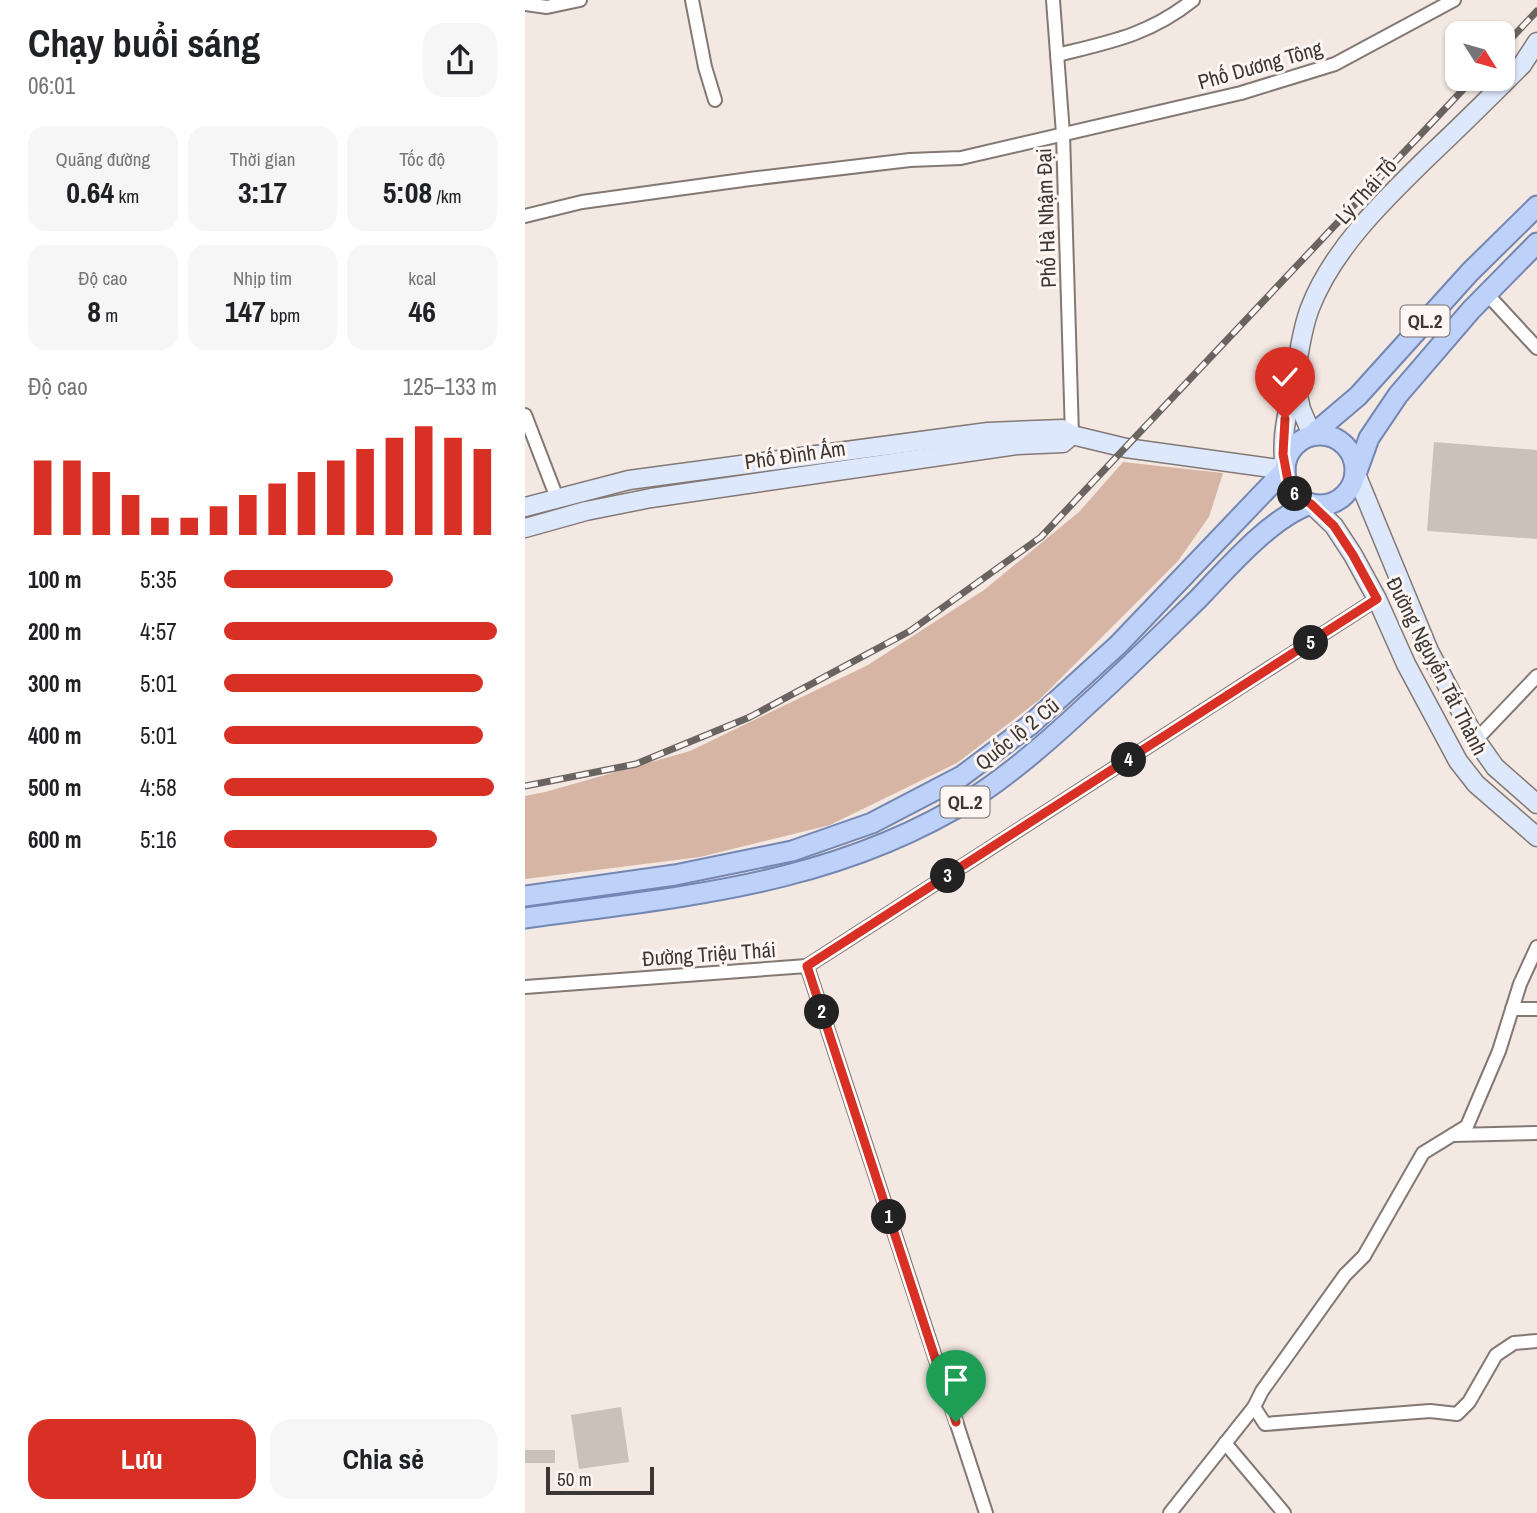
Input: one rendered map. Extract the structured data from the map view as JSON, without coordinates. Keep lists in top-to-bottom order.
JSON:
{
  "streets": {
    "main road": [
      "Lý Thái Tổ",
      "QL.2",
      "Phố Đình Ấm",
      "Đường Nguyễn Tất Thành",
      "Quốc lộ 2 Cũ"
    ],
    "street": ["Phố Dương Tông", "Phố Hà Nhậm Đại", "Đường Triệu Thái"]
  },
  "crossings": [
    ["Phố Dương Tông", "Phố Hà Nhậm Đại"],
    ["Lý Thái Tổ", "QL.2"],
    ["Lý Thái Tổ", "Phố Đình Ấm"],
    ["Lý Thái Tổ", "Đường Nguyễn Tất Thành"],
    ["Lý Thái Tổ", "Quốc lộ 2 Cũ"],
    ["Phố Hà Nhậm Đại", "Phố Đình Ấm"],
    ["QL.2", "Phố Đình Ấm"],
    ["QL.2", "Đường Nguyễn Tất Thành"],
    ["QL.2", "Quốc lộ 2 Cũ"],
    ["Phố Đình Ấm", "Đường Nguyễn Tất Thành"],
    ["Phố Đình Ấm", "Quốc lộ 2 Cũ"],
    ["Đường Nguyễn Tất Thành", "Quốc lộ 2 Cũ"],
    ["Đường Nguyễn Tất Thành", "Đường Triệu Thái"]
  ],
  "scale_bar": "50 m",
  "north": "bottom right",
  "page": {
    "heading": ["Chạy buổi sáng", "06:01"],
    "stats": [
      ["Quãng đường", "0.64 km"],
      ["Thời gian", "3:17"],
      ["Tốc độ", "5:08 /km"],
      ["Độ cao", "8 m"],
      ["Nhịp tim", "147 bpm"],
      ["kcal", "46"]
    ],
    "chart": ["Độ cao", "125–133 m"],
    "pins": [
      "6",
      "5",
      "4",
      "3",
      "2",
      "1"
    ],
    "list": [
      {
        "name": "100 m",
        "note": "5:35"
      },
      {
        "name": "200 m",
        "note": "4:57"
      },
      {
        "name": "300 m",
        "note": "5:01"
      },
      {
        "name": "400 m",
        "note": "5:01"
      },
      {
        "name": "500 m",
        "note": "4:58"
      },
      {
        "name": "600 m",
        "note": "5:16"
      }
    ],
    "buttons": ["Lưu", "Chia sẻ"],
    "scale": "50 m"
  }
}
